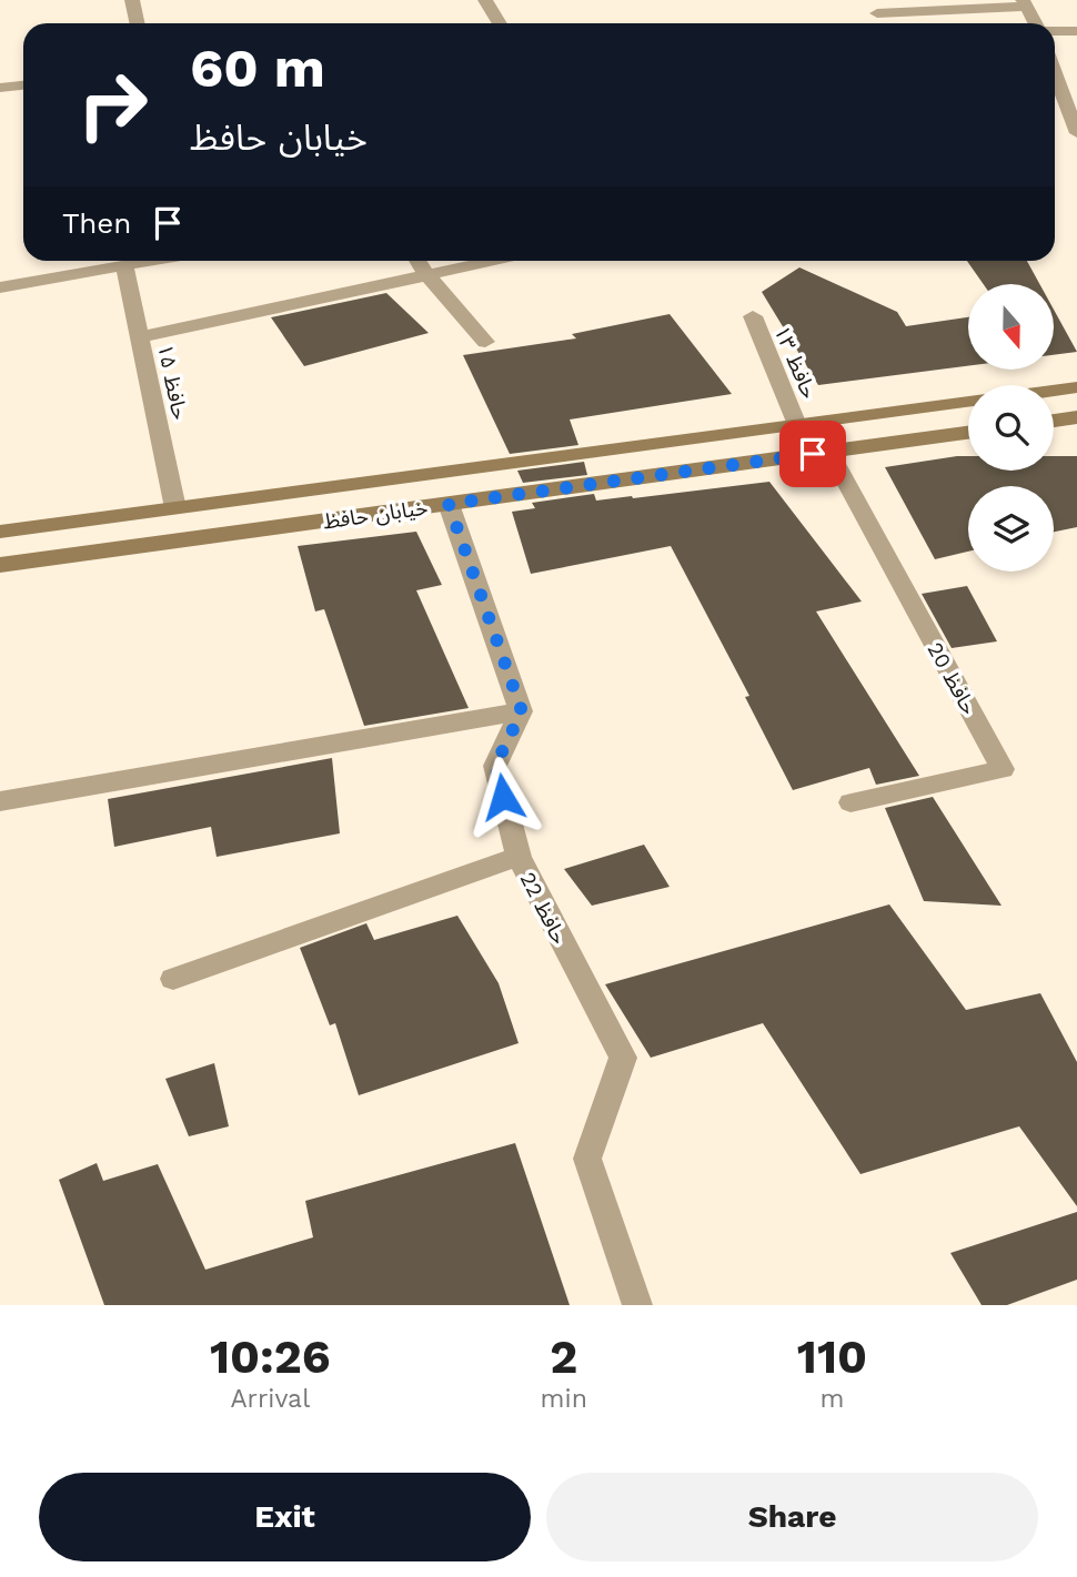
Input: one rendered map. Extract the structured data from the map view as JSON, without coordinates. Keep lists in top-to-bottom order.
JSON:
{
  "streets": {
    "main road": ["خیابان حافظ"],
    "street": [
      "حافظ ۱۳",
      "حافظ ۱۵",
      "حافظ 20",
      "حافظ 22"
    ]
  },
  "crossings": [
    ["حافظ ۱۳", "خیابان حافظ"],
    ["حافظ ۱۵", "خیابان حافظ"],
    ["خیابان حافظ", "حافظ 20"]
  ],
  "north": "bottom",
  "page": {
    "turn": ["60 m", "خیابان حافظ"],
    "then": "Then",
    "eta": [
      "10:26",
      "Arrival",
      "2",
      "min",
      "110",
      "m"
    ],
    "buttons": ["Exit", "Share"]
  }
}
